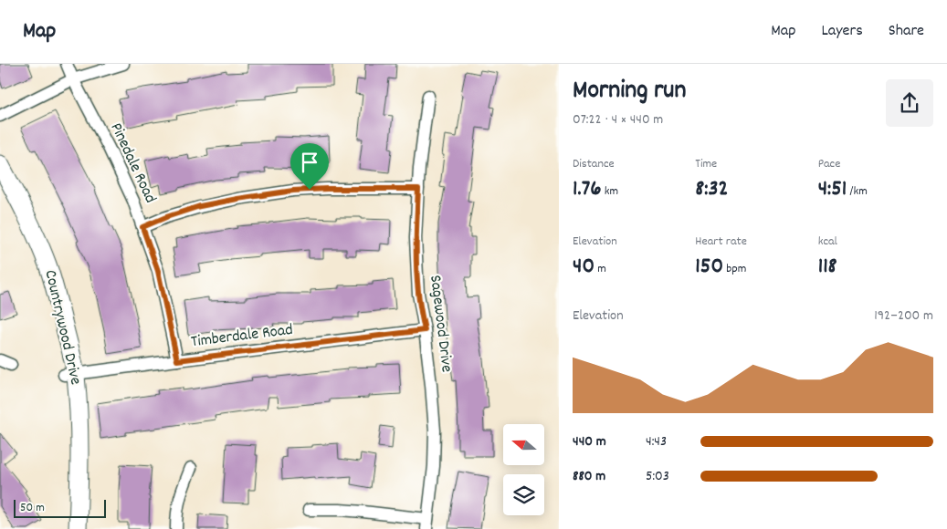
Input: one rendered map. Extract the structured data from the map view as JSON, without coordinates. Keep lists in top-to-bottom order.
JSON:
{
  "streets": {
    "street": [
      "Pinedale Road",
      "Sagewood Drive",
      "Countrywood Drive",
      "Timberdale Road"
    ]
  },
  "crossings": [
    ["Pinedale Road", "Timberdale Road"],
    ["Sagewood Drive", "Timberdale Road"],
    ["Countrywood Drive", "Timberdale Road"]
  ],
  "scale_bar": "50 m",
  "north": "left",
  "page": {
    "header": "Map",
    "nav": ["Map", "Layers", "Share"],
    "heading": ["Morning run", "07:22 · 4 × 440 m"],
    "stats": [
      ["Distance", "1.76 km"],
      ["Time", "8:32"],
      ["Pace", "4:51 /km"],
      ["Elevation", "40 m"],
      ["Heart rate", "150 bpm"],
      ["kcal", "118"]
    ],
    "chart": ["Elevation", "192–200 m"],
    "list": [
      {
        "name": "440 m",
        "note": "4:43"
      },
      {
        "name": "880 m",
        "note": "5:03"
      }
    ],
    "scale": "50 m"
  }
}
